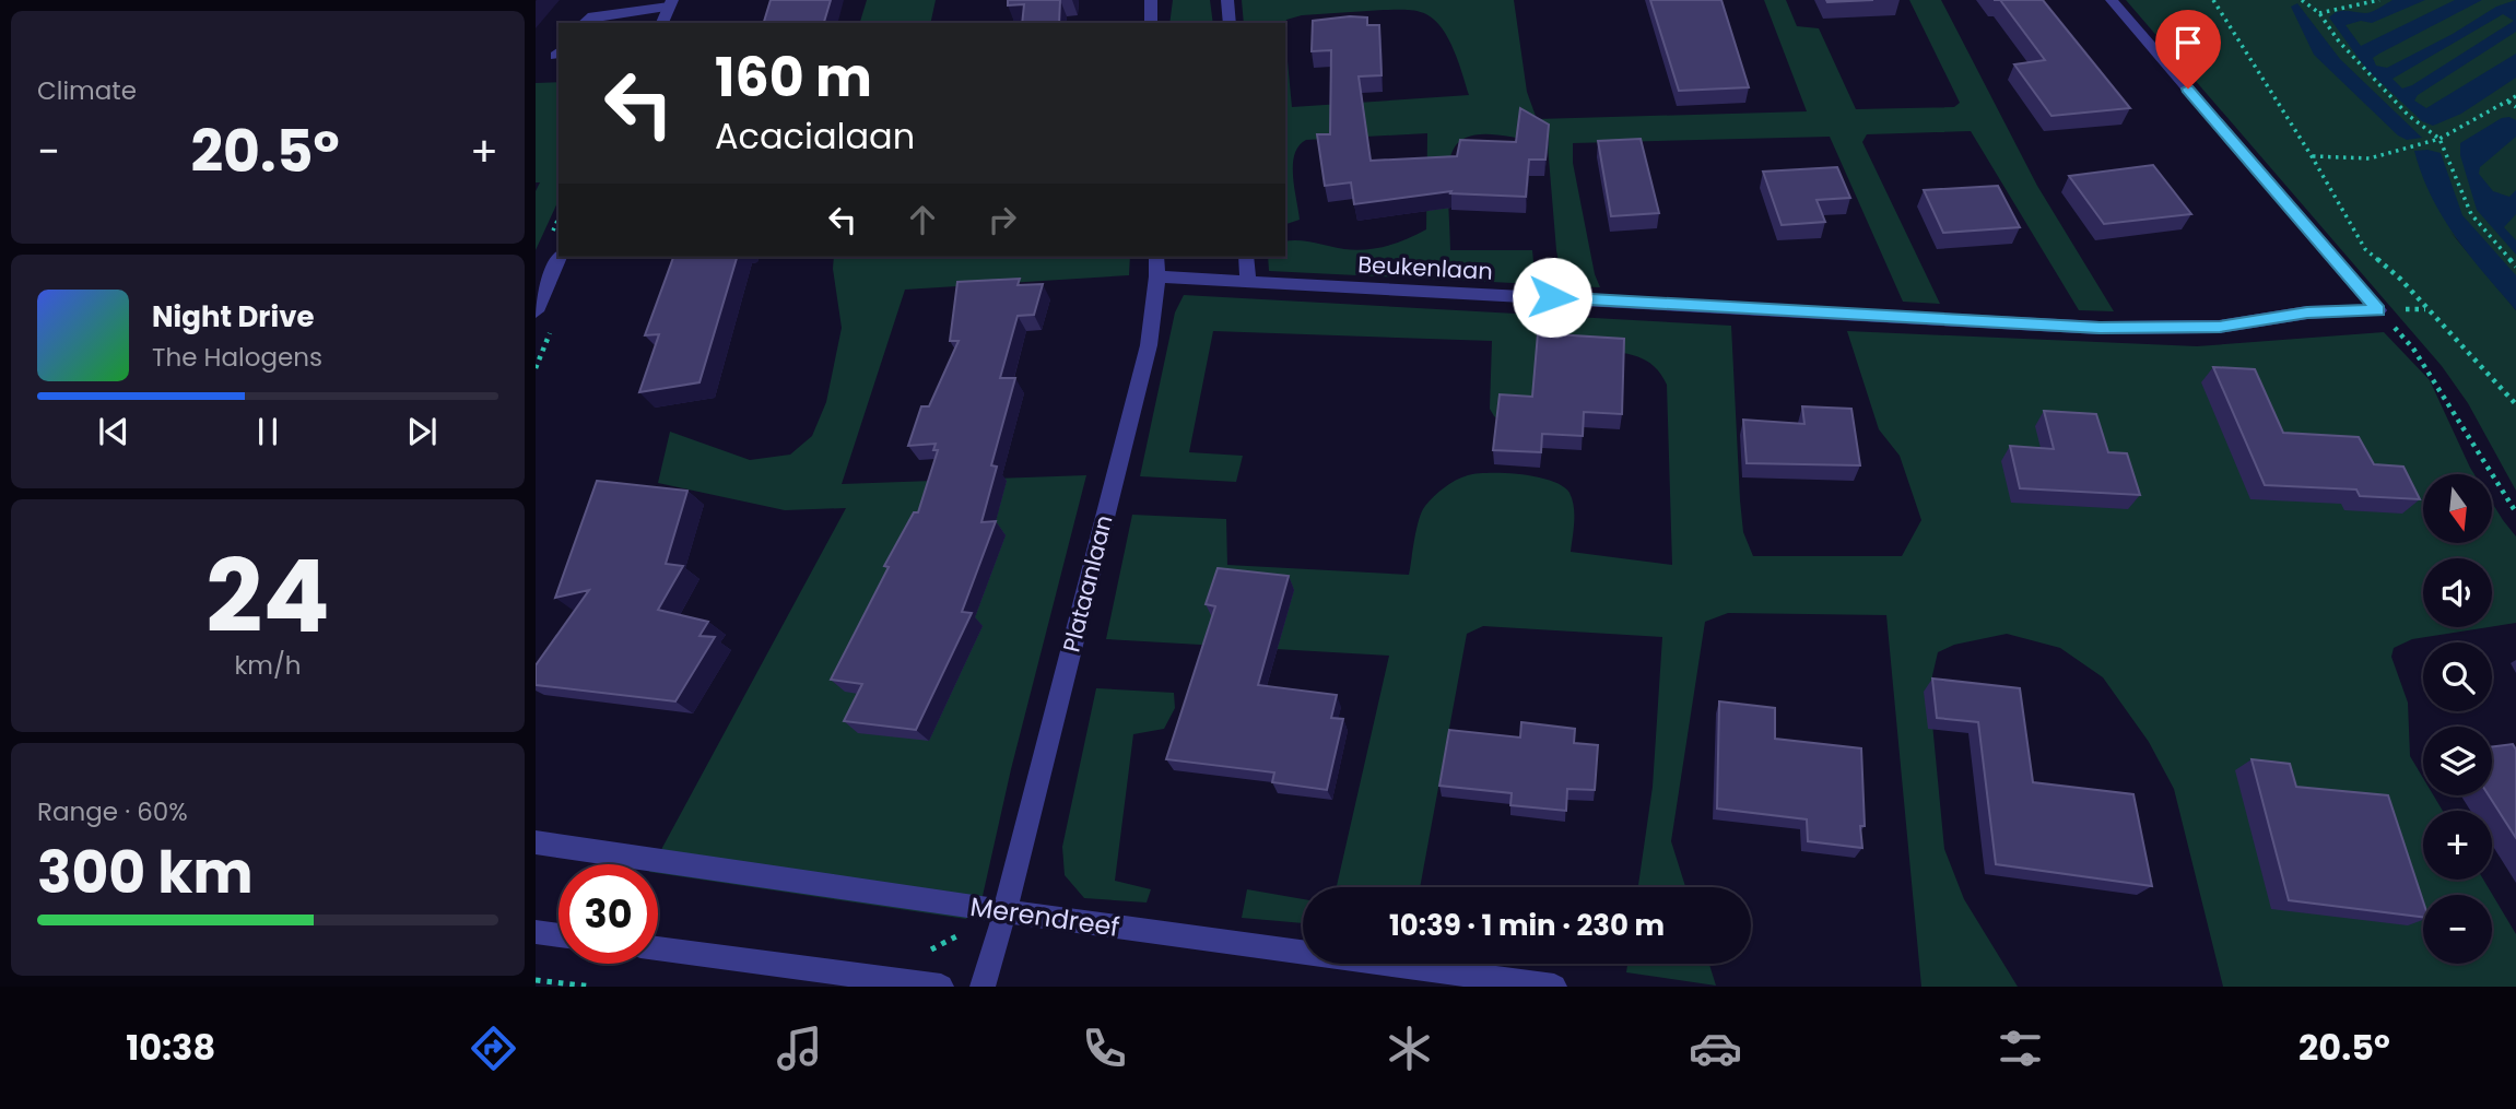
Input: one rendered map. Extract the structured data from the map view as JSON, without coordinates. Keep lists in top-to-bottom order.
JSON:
{
  "streets": {
    "street": ["Beukenlaan", "Plataanlaan", "Merendreef"]
  },
  "crossings": [
    ["Beukenlaan", "Plataanlaan"],
    ["Plataanlaan", "Merendreef"]
  ],
  "north": "bottom",
  "page": {
    "tile": [
      "Climate",
      ["24", "km/h"],
      ["Range · 60%", "300 km"]
    ],
    "turn": ["160 m", "Acacialaan"],
    "heat": ["−", "20.5°", "+"],
    "song": ["Night Drive", "The Halogens"],
    "map_buttons": ["+", "−"],
    "limit": "30",
    "trip": "10:39 · 1 min · 230 m",
    "tabs": ["10:38", "20.5°"]
  }
}
